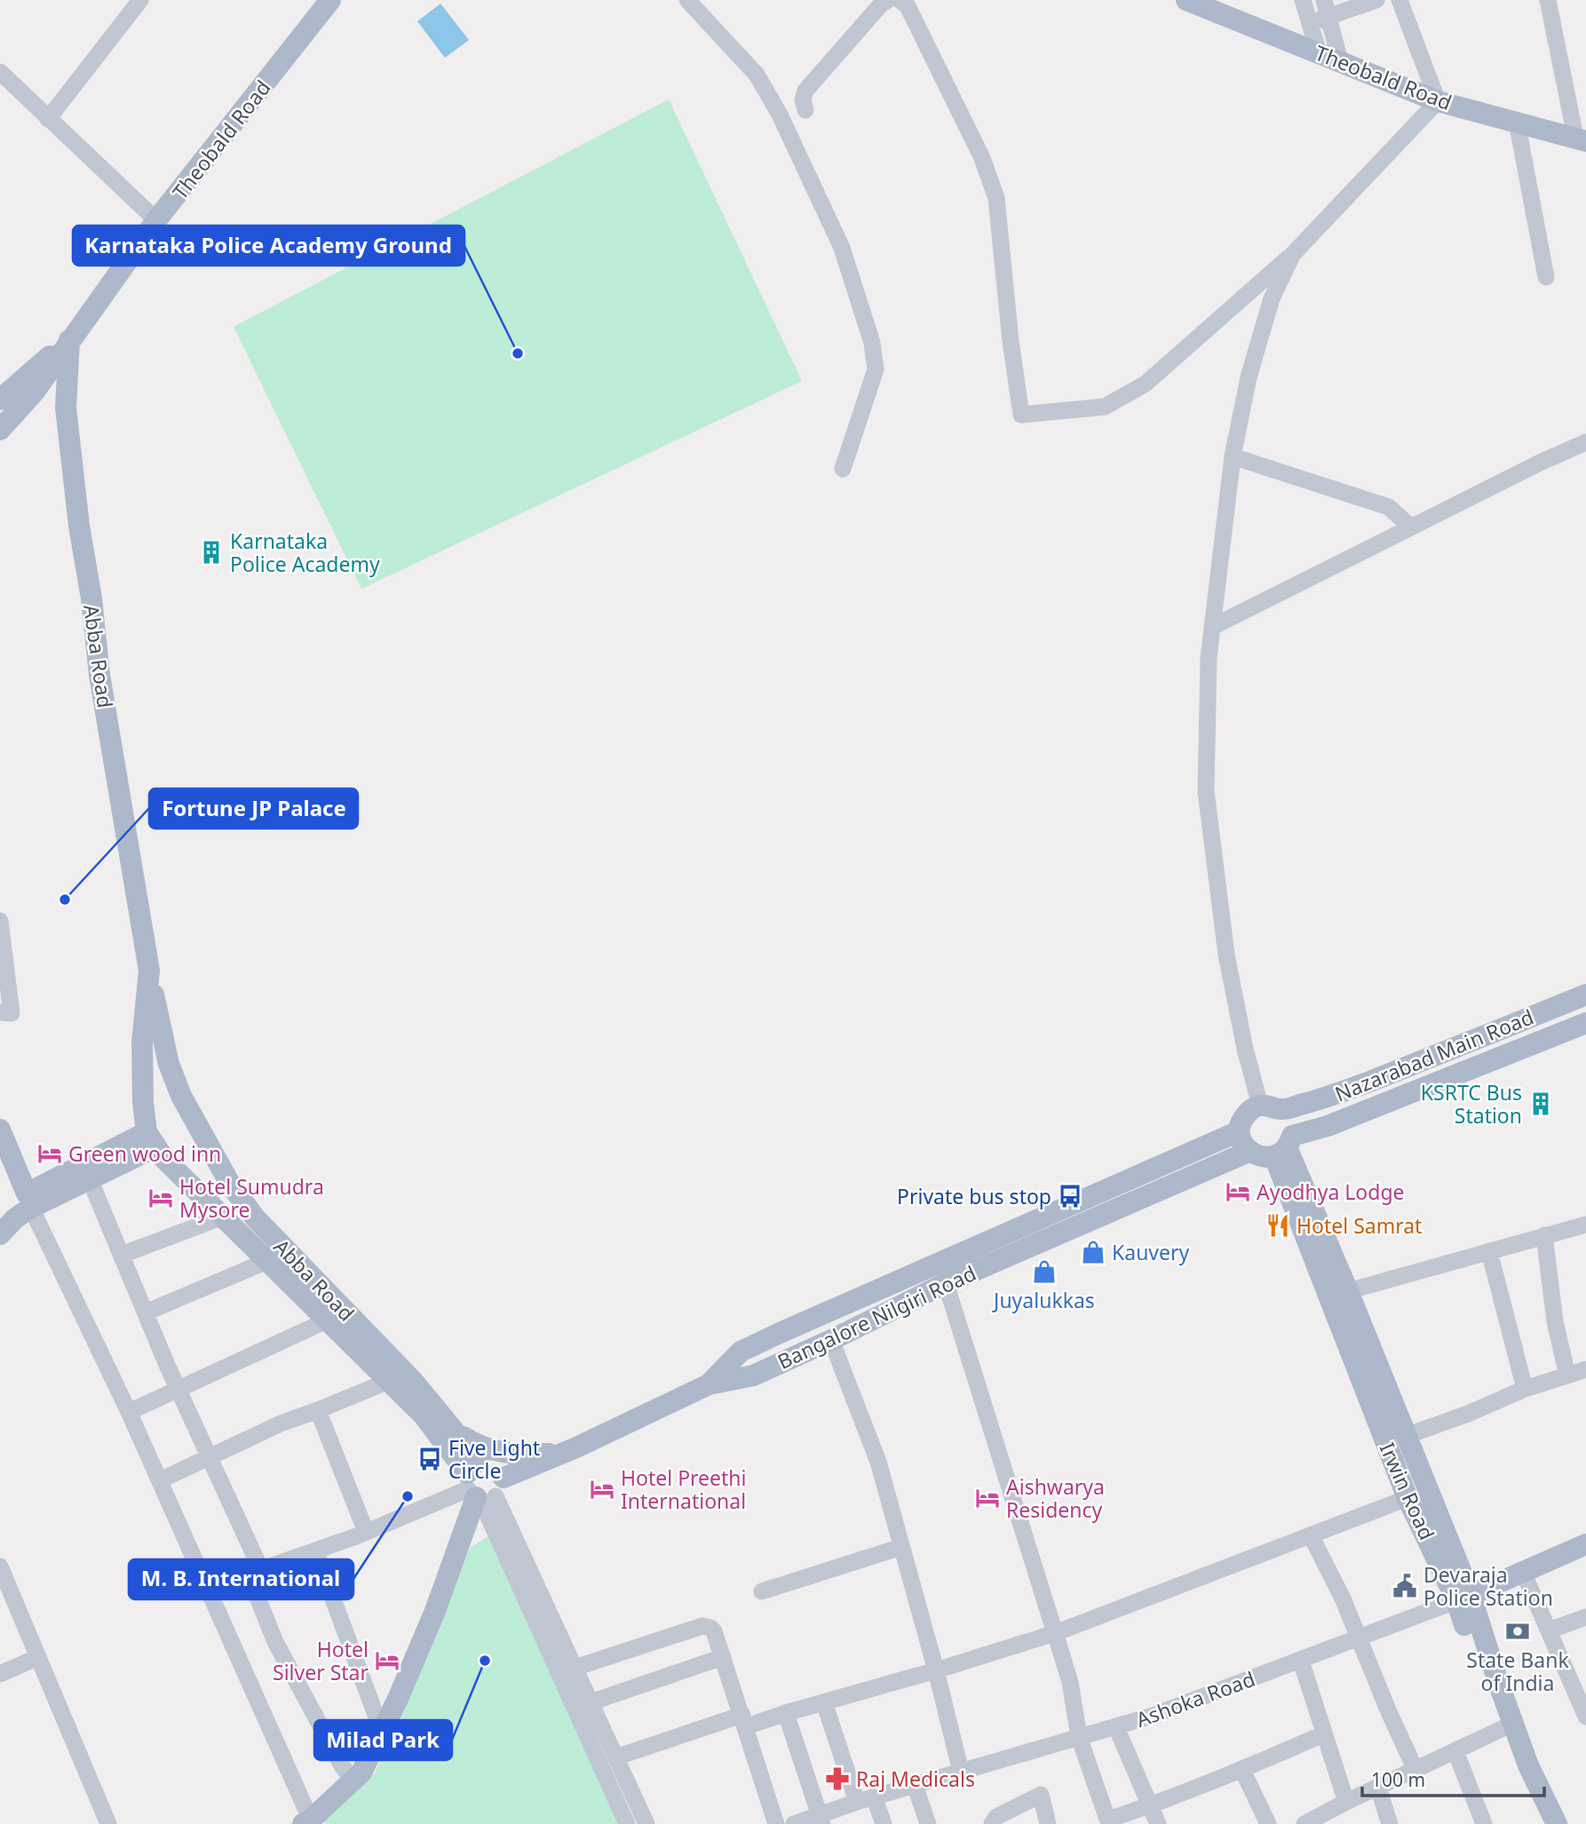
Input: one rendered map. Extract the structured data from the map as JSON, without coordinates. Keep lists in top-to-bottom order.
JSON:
{
  "streets": {
    "main road": [
      "Theobald Road",
      "Abba Road",
      "Nazarabad Main Road",
      "Bangalore Nilgiri Road",
      "Irwin Road",
      "Ashoka Road"
    ]
  },
  "crossings": [
    ["Theobald Road", "Abba Road"],
    ["Abba Road", "Bangalore Nilgiri Road"],
    ["Irwin Road", "Ashoka Road"]
  ],
  "places": {
    "other": [
      "Karnataka Police Academy Ground",
      "Fortune JP Palace",
      "M. B. International",
      "Milad Park"
    ],
    "building": ["Karnataka Police Academy", "KSRTC Bus Station"],
    "hotel": [
      "Green wood inn",
      "Ayodhya Lodge",
      "Hotel Sumudra Mysore",
      "Hotel Preethi International",
      "Aishwarya Residency",
      "Hotel Silver Star"
    ],
    "bus stop": ["Private bus stop", "Five Light Circle"],
    "restaurant": ["Hotel Samrat"],
    "shop": ["Kauvery", "Juyalukkas"],
    "public building": ["Devaraja Police Station"],
    "bank": ["State Bank of India"],
    "pharmacy": ["Raj Medicals"]
  },
  "scale_bar": "100 m"
}
